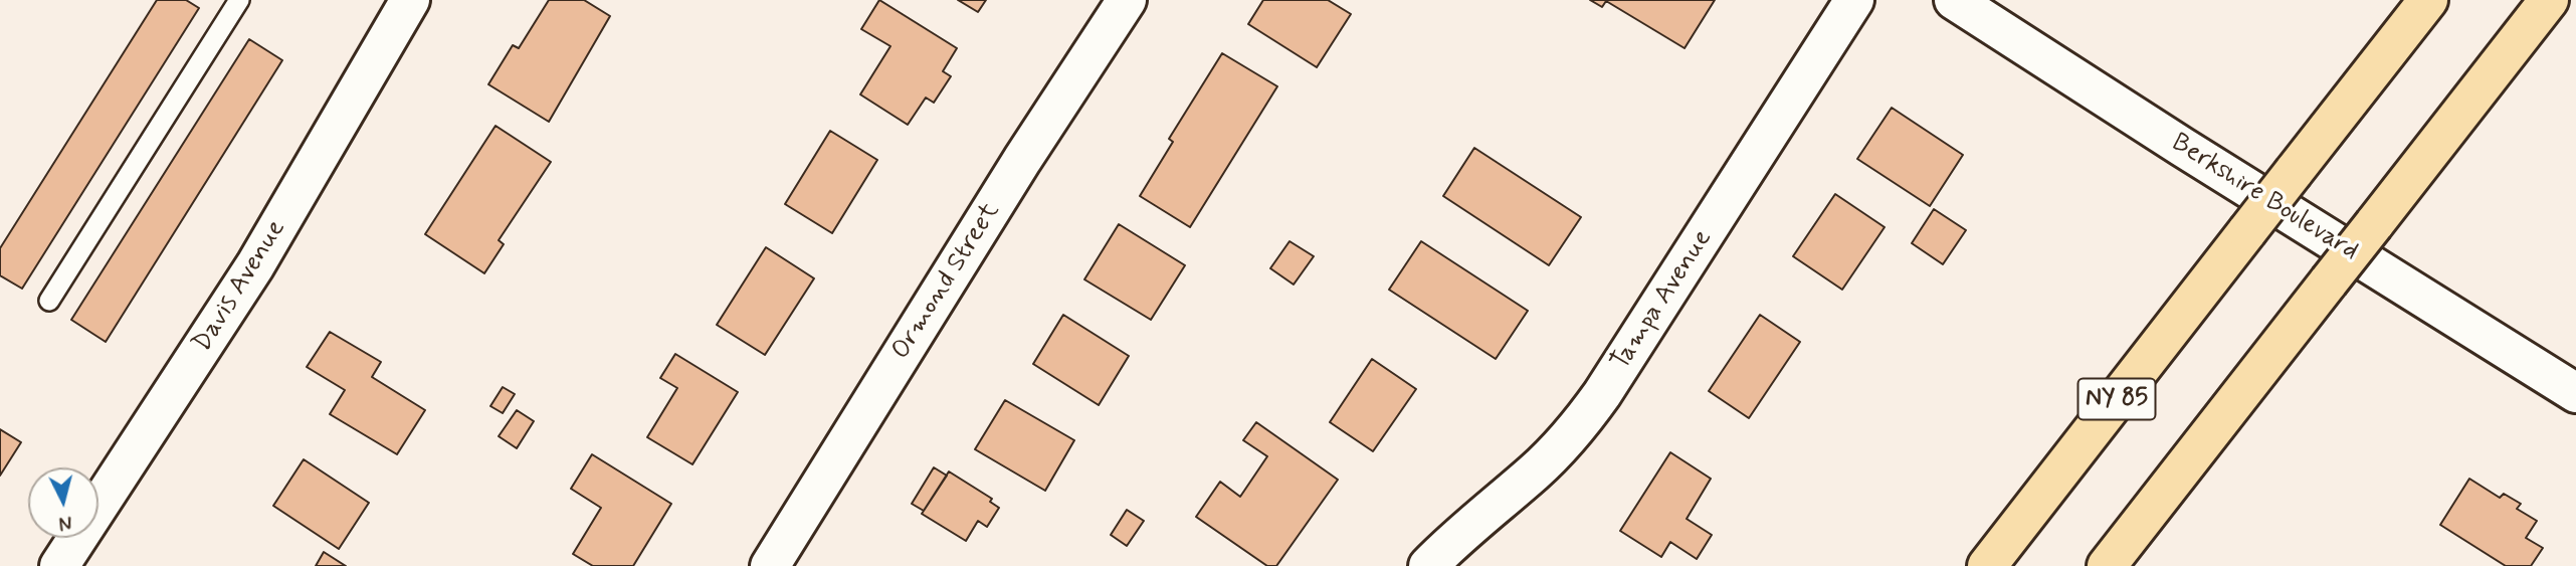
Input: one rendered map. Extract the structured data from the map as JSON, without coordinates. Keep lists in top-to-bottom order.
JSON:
{
  "streets": {
    "highway": ["NY 85"],
    "street": [
      "Berkshire Boulevard",
      "Ormond Street",
      "Davis Avenue",
      "Tampa Avenue"
    ]
  },
  "north": "bottom"
}
